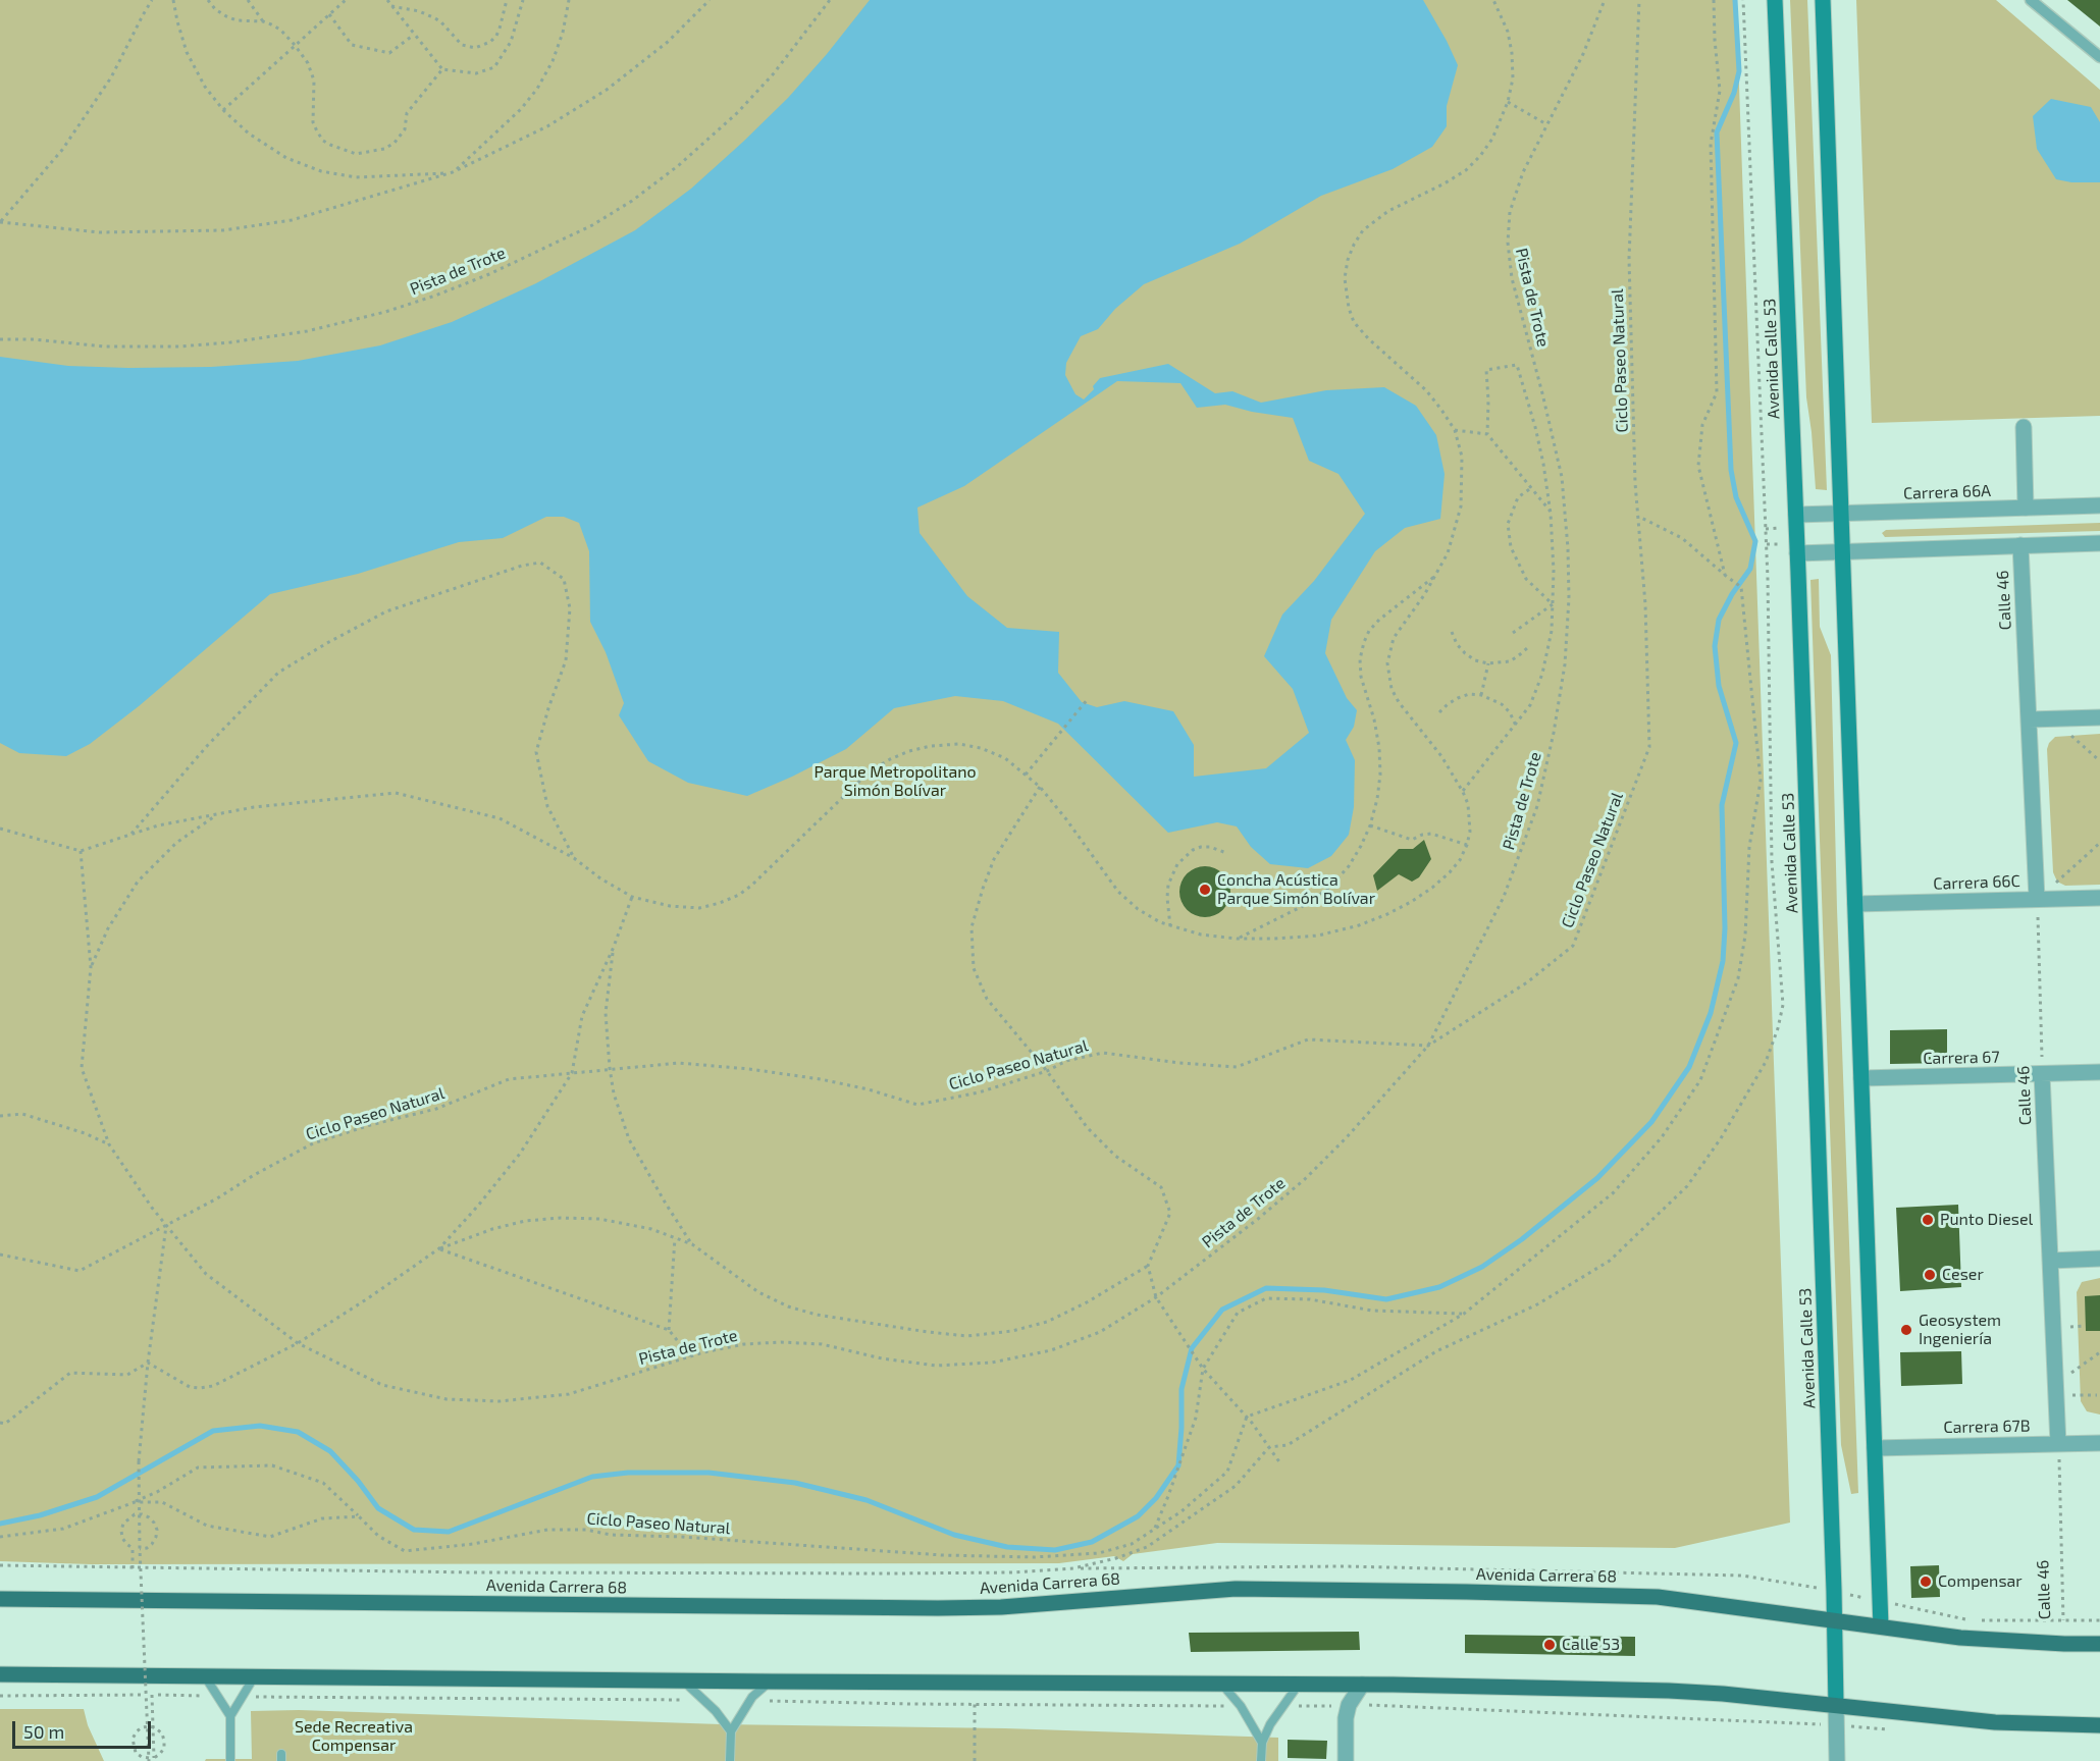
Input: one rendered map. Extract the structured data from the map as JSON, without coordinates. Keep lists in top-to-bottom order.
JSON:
{
  "streets": {
    "main road": ["Avenida Calle 53", "Avenida Carrera 68"],
    "street": [
      "Carrera 66A",
      "Calle 46",
      "Carrera 66C",
      "Carrera 67",
      "Carrera 67B"
    ],
    "path": ["Pista de Trote", "Ciclo Paseo Natural"]
  },
  "crossings": [
    ["Pista de Trote", "Ciclo Paseo Natural"],
    ["Avenida Calle 53", "Carrera 66A"],
    ["Avenida Calle 53", "Avenida Carrera 68"],
    ["Calle 46", "Carrera 66C"],
    ["Calle 46", "Carrera 67"],
    ["Calle 46", "Carrera 67B"]
  ],
  "parks": ["Parque Metropolitano Simón Bolívar", "Sede Recreativa Compensar"],
  "places": [
    "Concha Acústica Parque Simón Bolívar",
    "Punto Diesel",
    "Ceser",
    "Geosystem Ingeniería",
    "Compensar",
    "Calle 53"
  ],
  "scale_bar": "50 m"
}
